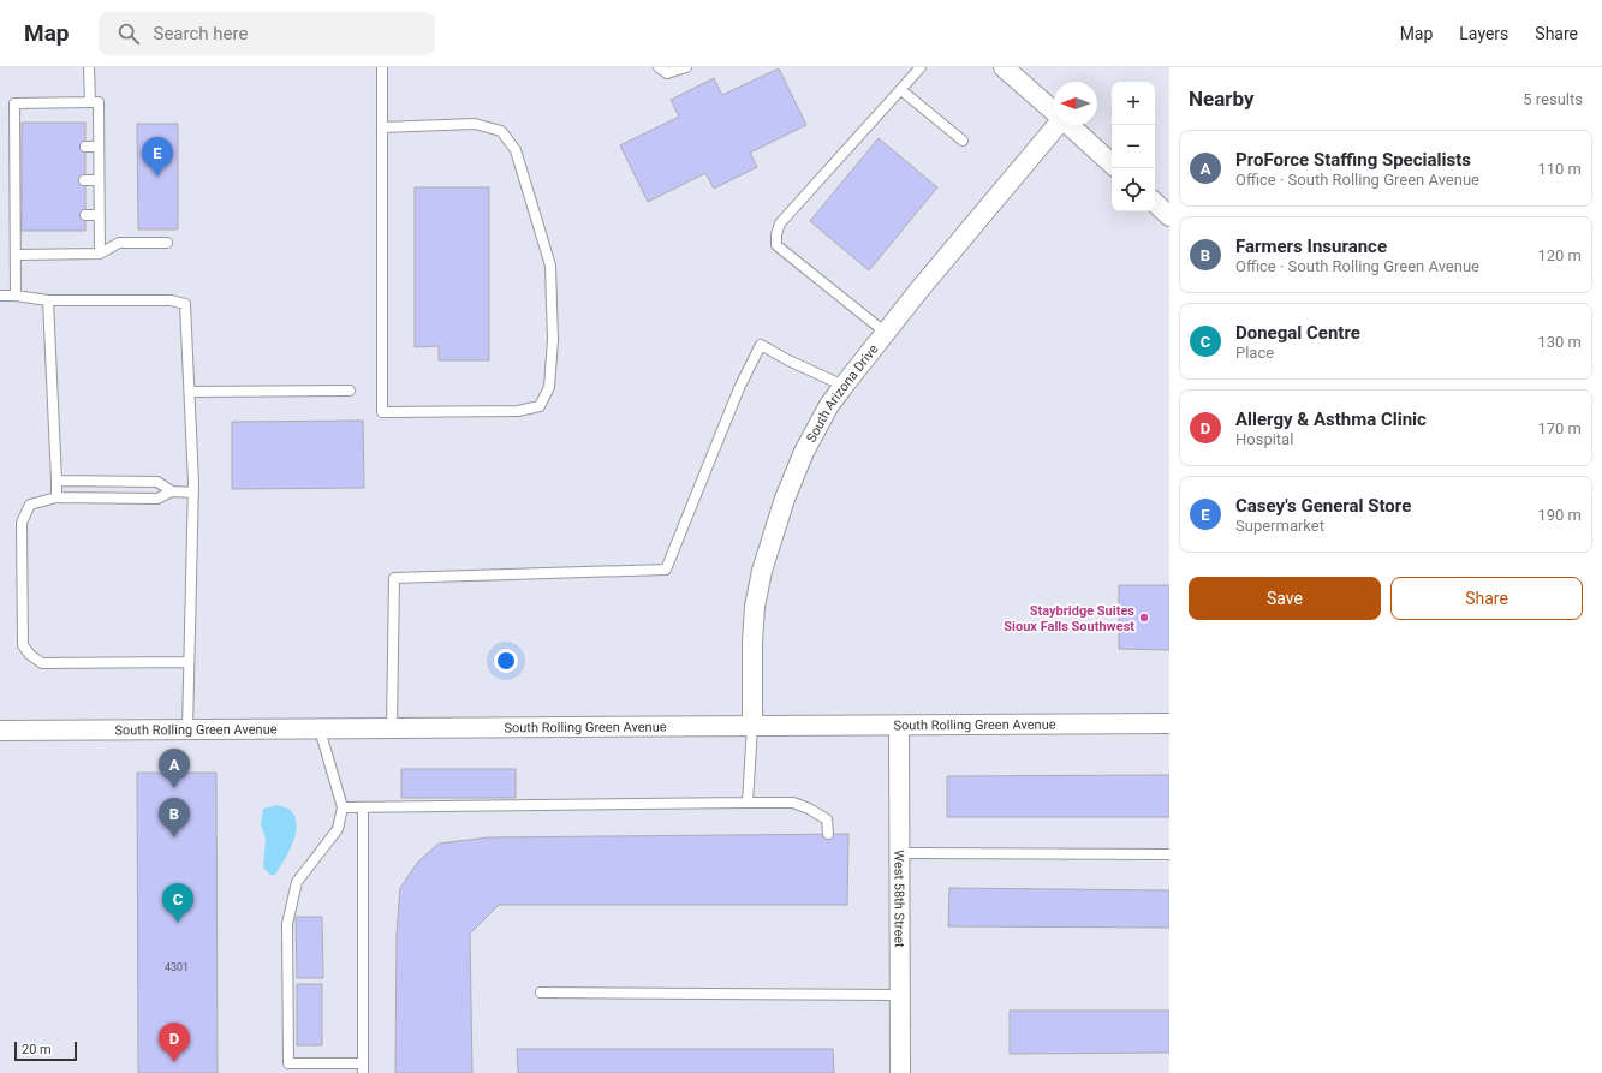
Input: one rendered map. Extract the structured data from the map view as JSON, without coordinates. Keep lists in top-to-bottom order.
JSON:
{
  "streets": {
    "street": ["South Arizona Drive", "South Rolling Green Avenue", "West 58th Street"]
  },
  "crossings": [
    ["South Arizona Drive", "South Rolling Green Avenue"],
    ["South Rolling Green Avenue", "West 58th Street"]
  ],
  "places": ["Staybridge Suites Sioux Falls Southwest"],
  "house_numbers": ["4301"],
  "scale_bar": "20 m",
  "north": "left",
  "page": {
    "header": "Map",
    "search": "Search here",
    "nav": ["Map", "Layers", "Share"],
    "heading": ["Nearby", "5 results"],
    "map_buttons": ["+", "−"],
    "list": [
      {
        "mark": "A",
        "name": "ProForce Staffing Specialists",
        "note": "Office · South Rolling Green Avenue",
        "value": "110 m"
      },
      {
        "mark": "B",
        "name": "Farmers Insurance",
        "note": "Office · South Rolling Green Avenue",
        "value": "120 m"
      },
      {
        "mark": "C",
        "name": "Donegal Centre",
        "note": "Place",
        "value": "130 m"
      },
      {
        "mark": "D",
        "name": "Allergy & Asthma Clinic",
        "note": "Hospital",
        "value": "170 m"
      },
      {
        "mark": "E",
        "name": "Casey's General Store",
        "note": "Supermarket",
        "value": "190 m"
      }
    ],
    "pins": [
      "E",
      "A",
      "B",
      "C",
      "D"
    ],
    "buttons": ["Save", "Share"],
    "scale": "20 m"
  }
}
